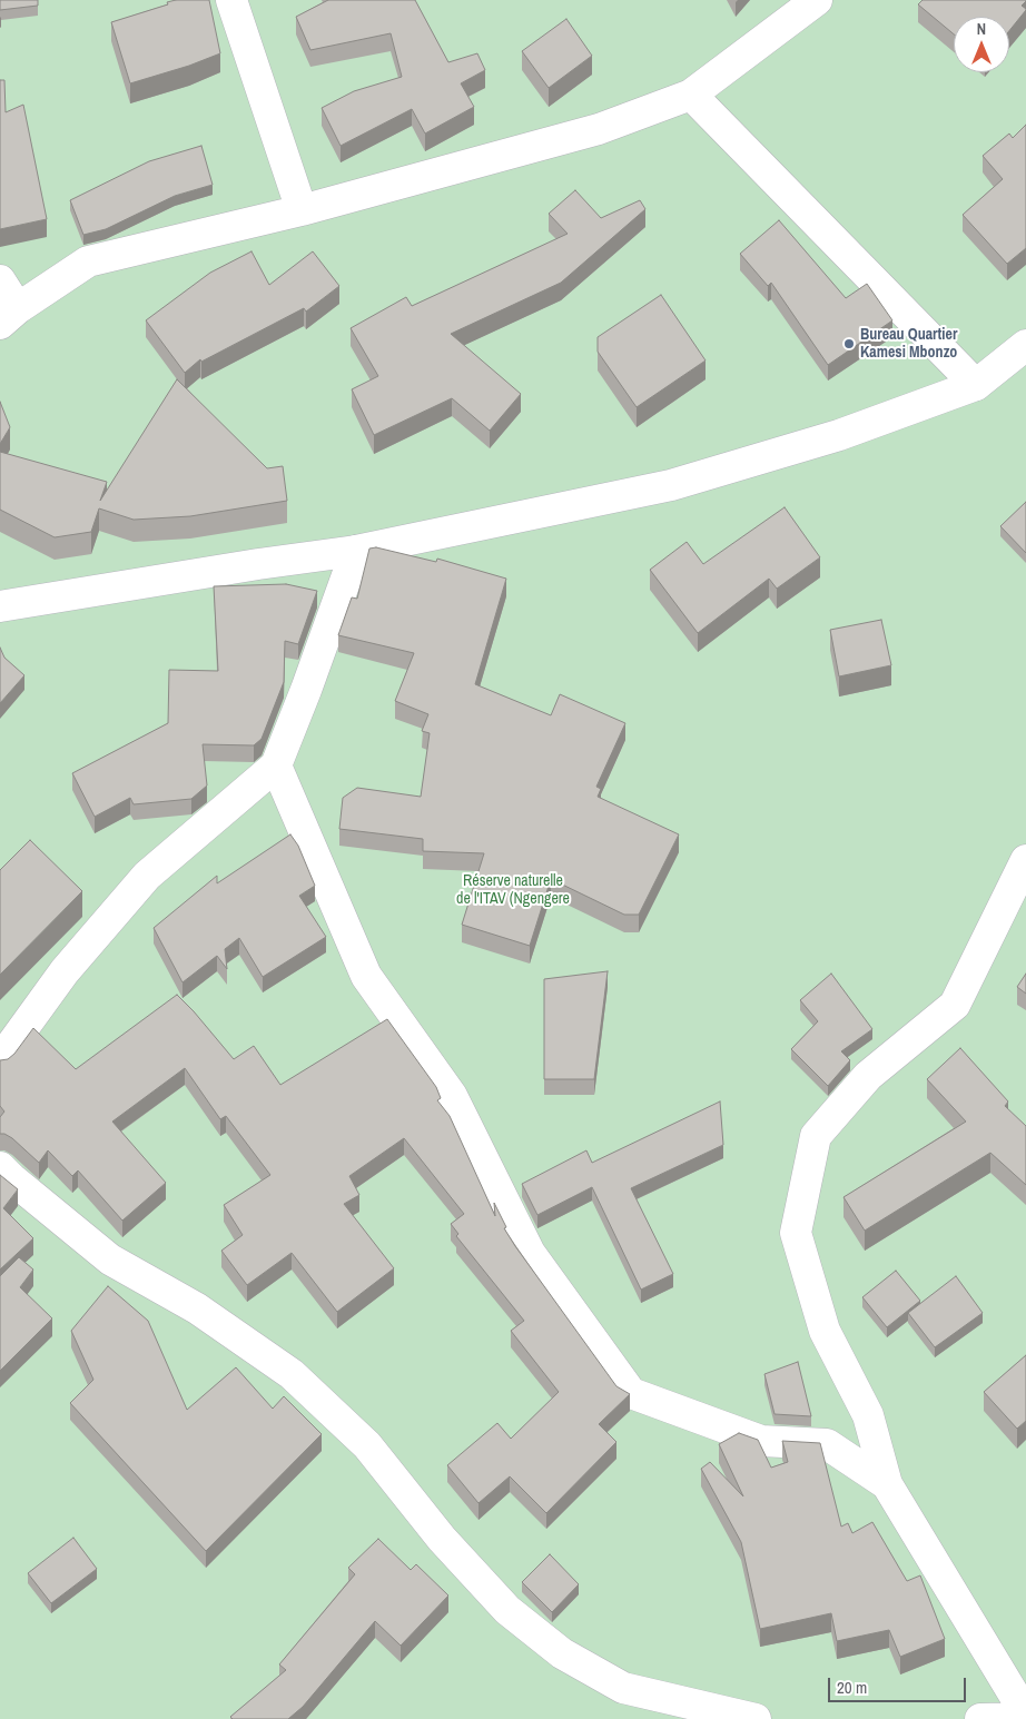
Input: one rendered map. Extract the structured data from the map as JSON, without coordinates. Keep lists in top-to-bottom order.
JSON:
{
  "parks": ["Réserve naturelle de l'ITAV (Ngengere"],
  "places": ["Bureau Quartier Kamesi Mbonzo"],
  "scale_bar": "20 m",
  "north": "top"
}
